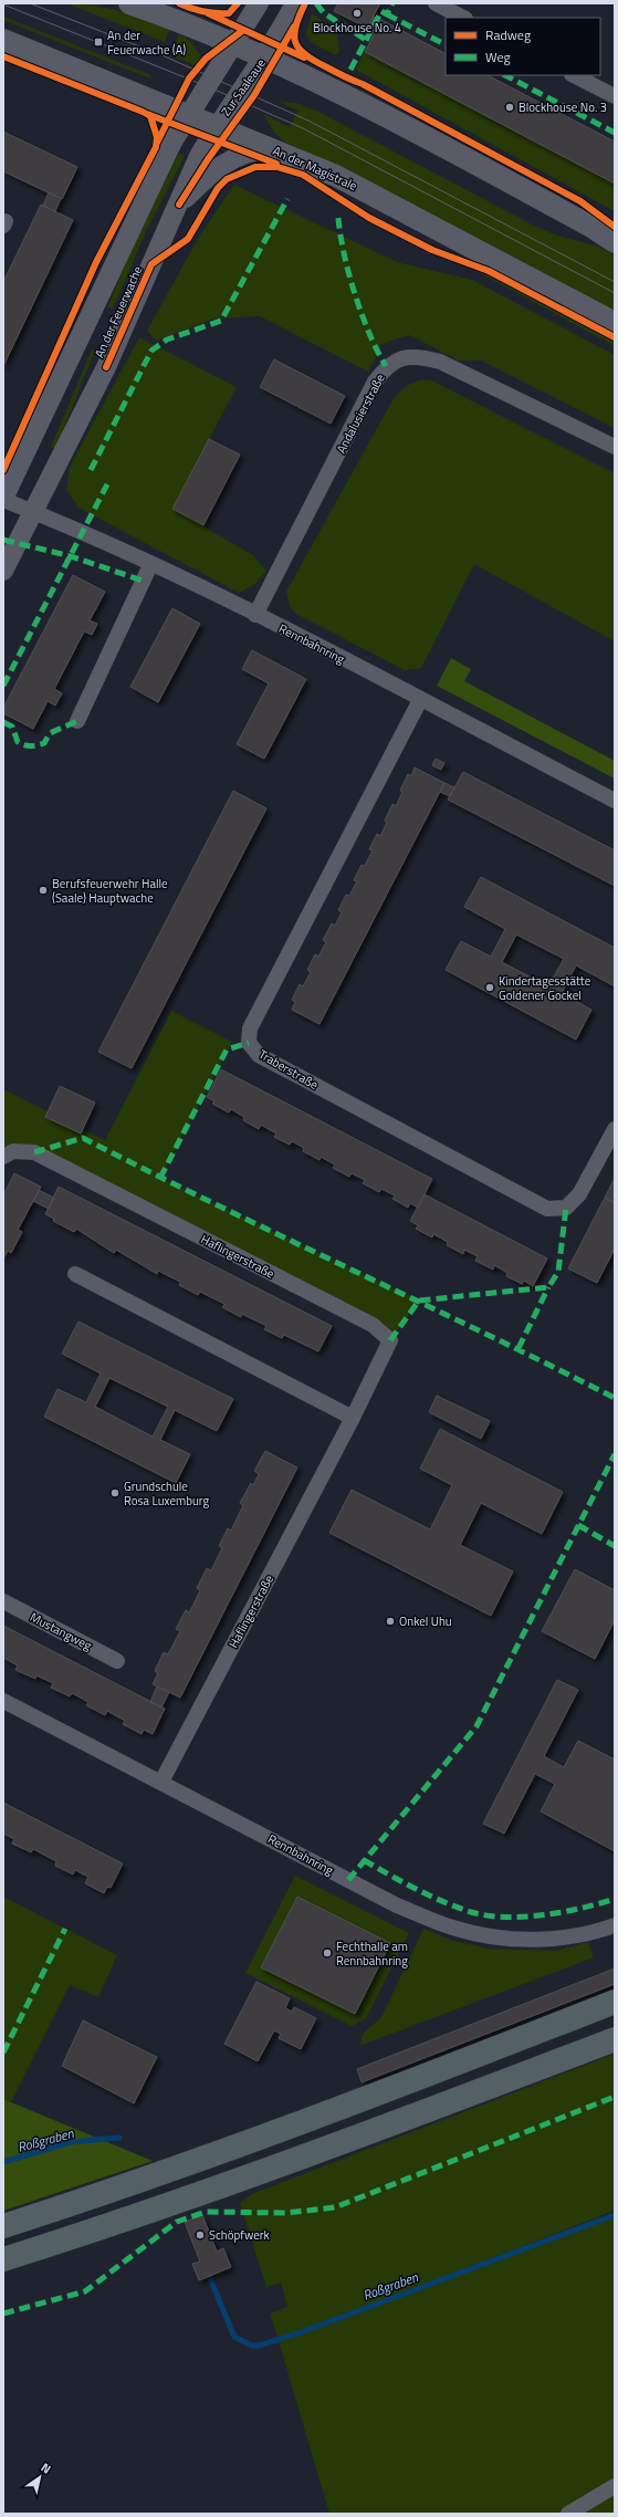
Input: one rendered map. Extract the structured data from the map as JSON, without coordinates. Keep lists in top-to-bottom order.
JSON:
{
  "streets": {
    "main road": ["An der Magistrale"],
    "street": [
      "Zur Saaleaue",
      "An der Feuerwache",
      "Andalusierstraße",
      "Rennbahnring",
      "Traberstraße",
      "Haflingerstraße",
      "Mustangweg"
    ]
  },
  "crossings": [
    ["Zur Saaleaue", "An der Magistrale"],
    ["Zur Saaleaue", "An der Feuerwache"],
    ["An der Magistrale", "An der Feuerwache"],
    ["An der Feuerwache", "Rennbahnring"],
    ["Andalusierstraße", "Rennbahnring"],
    ["Rennbahnring", "Traberstraße"],
    ["Rennbahnring", "Haflingerstraße"]
  ],
  "water": ["Roßgraben"],
  "places": {
    "other": [
      "Blockhouse No. 4",
      "Blockhouse No. 3",
      "Berufsfeuerwehr Halle (Saale) Hauptwache",
      "Kindertagesstätte Goldener Gockel",
      "Grundschule Rosa Luxemburg",
      "Onkel Uhu",
      "Fechthalle am Rennbahnring",
      "Schöpfwerk"
    ],
    "transit": ["An der Feuerwache (A)"]
  },
  "legend": ["Radweg", "Weg"],
  "north": "top right"
}
